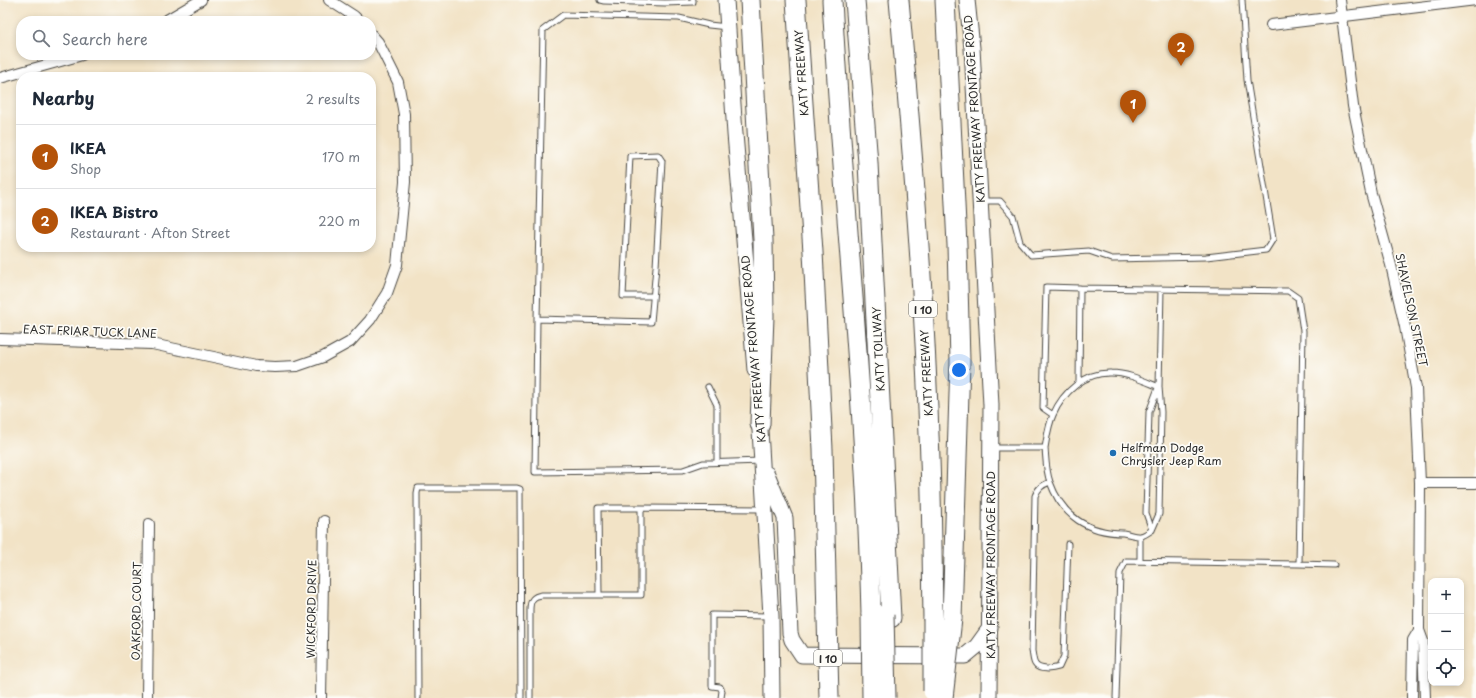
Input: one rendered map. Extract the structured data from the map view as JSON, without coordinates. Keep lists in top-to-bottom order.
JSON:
{
  "streets": {
    "highway": ["KATY FREEWAY", "I 10", "KATY TOLLWAY"],
    "main road": ["KATY FREEWAY FRONTAGE ROAD"],
    "street": [
      "SHAVELSON STREET",
      "EAST FRIAR TUCK LANE",
      "WICKFORD DRIVE",
      "OAKFORD COURT"
    ]
  },
  "places": ["Helfman Dodge Chrysler Jeep Ram"],
  "page": {
    "search": "Search here",
    "pins": ["2", "1"],
    "heading": ["Nearby", "2 results"],
    "list": [
      {
        "mark": "1",
        "name": "IKEA",
        "note": "Shop",
        "value": "170 m"
      },
      {
        "mark": "2",
        "name": "IKEA Bistro",
        "note": "Restaurant · Afton Street",
        "value": "220 m"
      }
    ],
    "map_buttons": ["+", "−"]
  }
}
